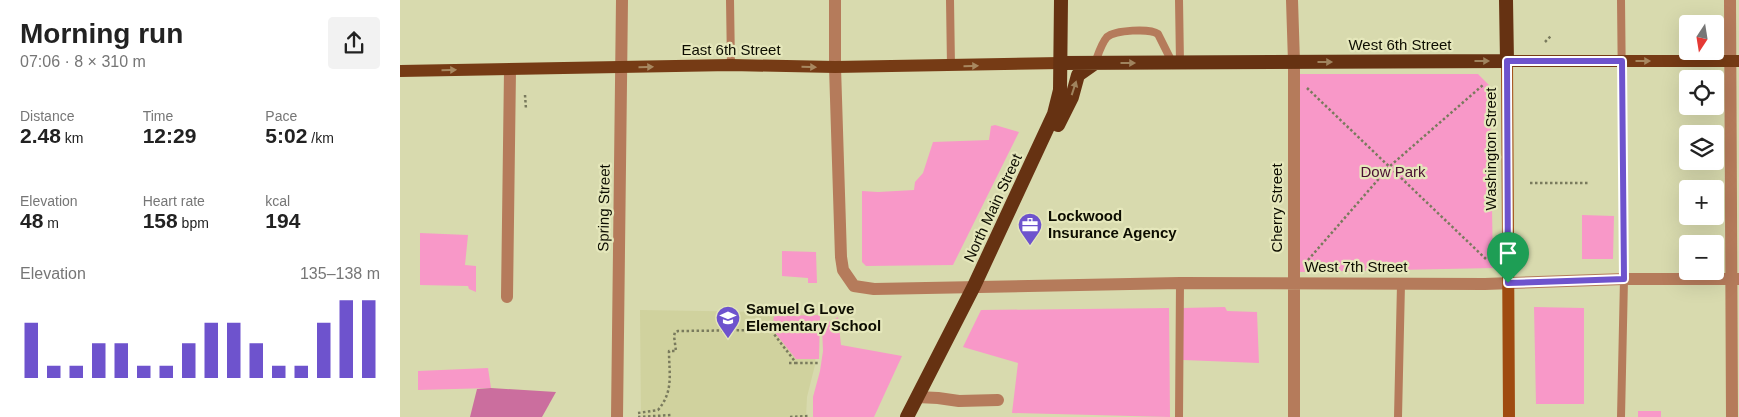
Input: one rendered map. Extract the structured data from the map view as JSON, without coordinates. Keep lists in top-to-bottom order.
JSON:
{
  "streets": {
    "highway": ["West 6th Street", "Washington Street", "North Main Street"],
    "main road": ["East 6th Street"],
    "street": ["Spring Street", "Cherry Street", "West 7th Street"]
  },
  "crossings": [
    ["West 6th Street", "East 6th Street"],
    ["West 6th Street", "Washington Street"],
    ["West 6th Street", "North Main Street"],
    ["West 6th Street", "Cherry Street"],
    ["East 6th Street", "Spring Street"],
    ["East 6th Street", "North Main Street"],
    ["East 6th Street", "West 7th Street"],
    ["Washington Street", "West 7th Street"],
    ["North Main Street", "West 7th Street"],
    ["Cherry Street", "West 7th Street"]
  ],
  "one_way": ["West 6th Street", "East 6th Street"],
  "parks": ["Dow Park"],
  "places": {
    "office": ["Lockwood Insurance Agency"],
    "school or university": ["Samuel G Love Elementary School"]
  },
  "north": "bottom",
  "page": {
    "heading": ["Morning run", "07:06 · 8 × 310 m"],
    "map_buttons": ["+", "−"],
    "stats": [
      ["Distance", "2.48 km"],
      ["Time", "12:29"],
      ["Pace", "5:02 /km"],
      ["Elevation", "48 m"],
      ["Heart rate", "158 bpm"],
      ["kcal", "194"]
    ],
    "chart": ["Elevation", "135–138 m"]
  }
}
